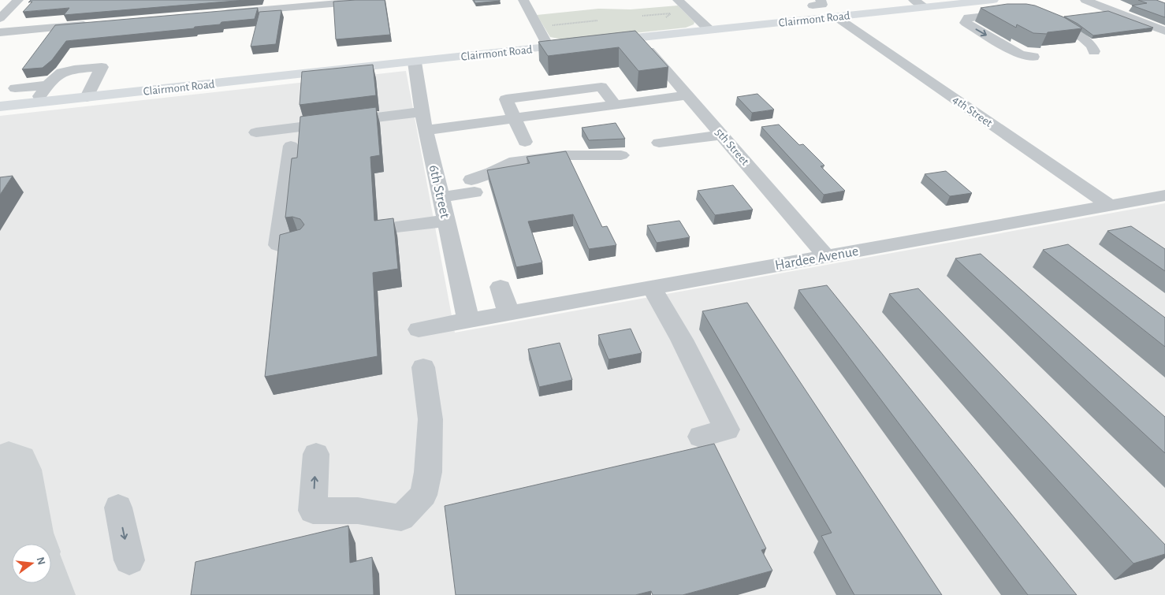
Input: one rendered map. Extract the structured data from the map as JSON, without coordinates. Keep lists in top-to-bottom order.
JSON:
{
  "streets": {
    "main road": ["Clairmont Road"],
    "street": [
      "4th Street",
      "5th Street",
      "6th Street",
      "Hardee Avenue"
    ]
  },
  "crossings": [
    ["Clairmont Road", "4th Street"],
    ["Clairmont Road", "5th Street"],
    ["Clairmont Road", "6th Street"],
    ["4th Street", "Hardee Avenue"],
    ["5th Street", "Hardee Avenue"],
    ["6th Street", "Hardee Avenue"]
  ],
  "north": "right"
}
